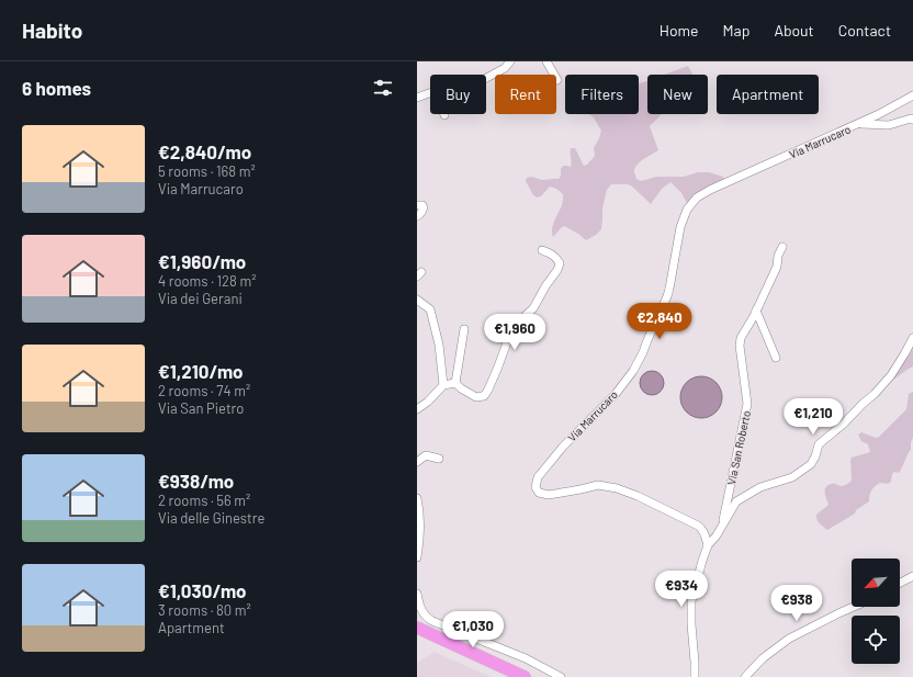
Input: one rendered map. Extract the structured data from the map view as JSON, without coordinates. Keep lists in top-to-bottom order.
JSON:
{
  "streets": {
    "street": ["Via Marrucaro", "Via San Roberto"]
  },
  "north": "bottom left",
  "page": {
    "header": "Habito",
    "nav": [
      "Home",
      "Map",
      "About",
      "Contact"
    ],
    "heading": "6 homes",
    "chip": [
      "Buy",
      "Rent",
      "Filters",
      "New",
      "Apartment"
    ],
    "list": [
      {
        "name": "€2,840/mo",
        "note": "5 rooms · 168 m² · Via Marrucaro"
      },
      {
        "name": "€1,960/mo",
        "note": "4 rooms · 128 m² · Via dei Gerani"
      },
      {
        "name": "€1,210/mo",
        "note": "2 rooms · 74 m² · Via San Pietro"
      },
      {
        "name": "€938/mo",
        "note": "2 rooms · 56 m² · Via delle Ginestre"
      },
      {
        "name": "€1,030/mo",
        "note": "3 rooms · 80 m² · Apartment"
      }
    ],
    "price": [
      "€2,840",
      "€1,960",
      "€1,210",
      "€934",
      "€938",
      "€1,030"
    ]
  }
}
